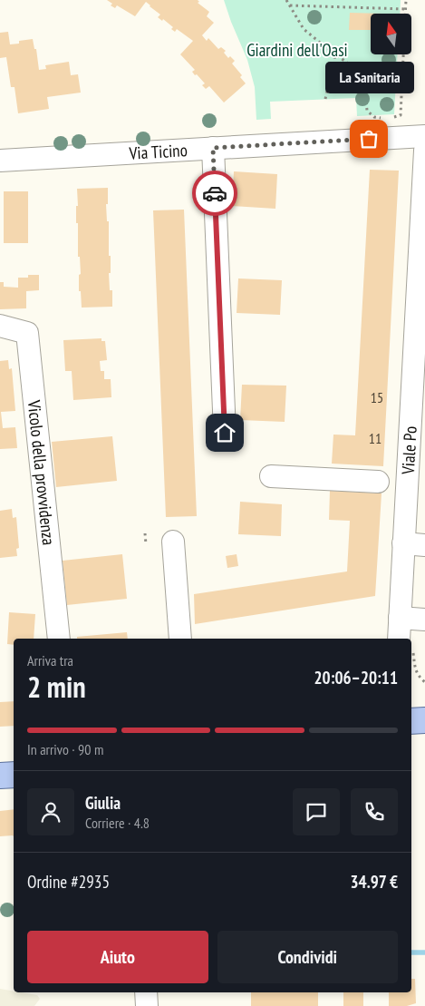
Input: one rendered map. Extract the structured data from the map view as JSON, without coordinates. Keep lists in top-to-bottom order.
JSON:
{
  "streets": {
    "street": ["Via Ticino", "Viale Po", "Vicolo della provvidenza"]
  },
  "parks": ["Giardini dell'Oasi"],
  "places": ["La Sanitaria"],
  "house_numbers": ["15", "11"],
  "north": "top",
  "page": {
    "bubble": "La Sanitaria",
    "heading": ["2 min", "Arriva tra", "20:06–20:11"],
    "panel": [
      "Giulia",
      "Corriere · 4.8",
      "Ordine #2935",
      "34.97 €"
    ],
    "bar": "In arrivo · 90 m",
    "buttons": ["Aiuto", "Condividi"]
  }
}
